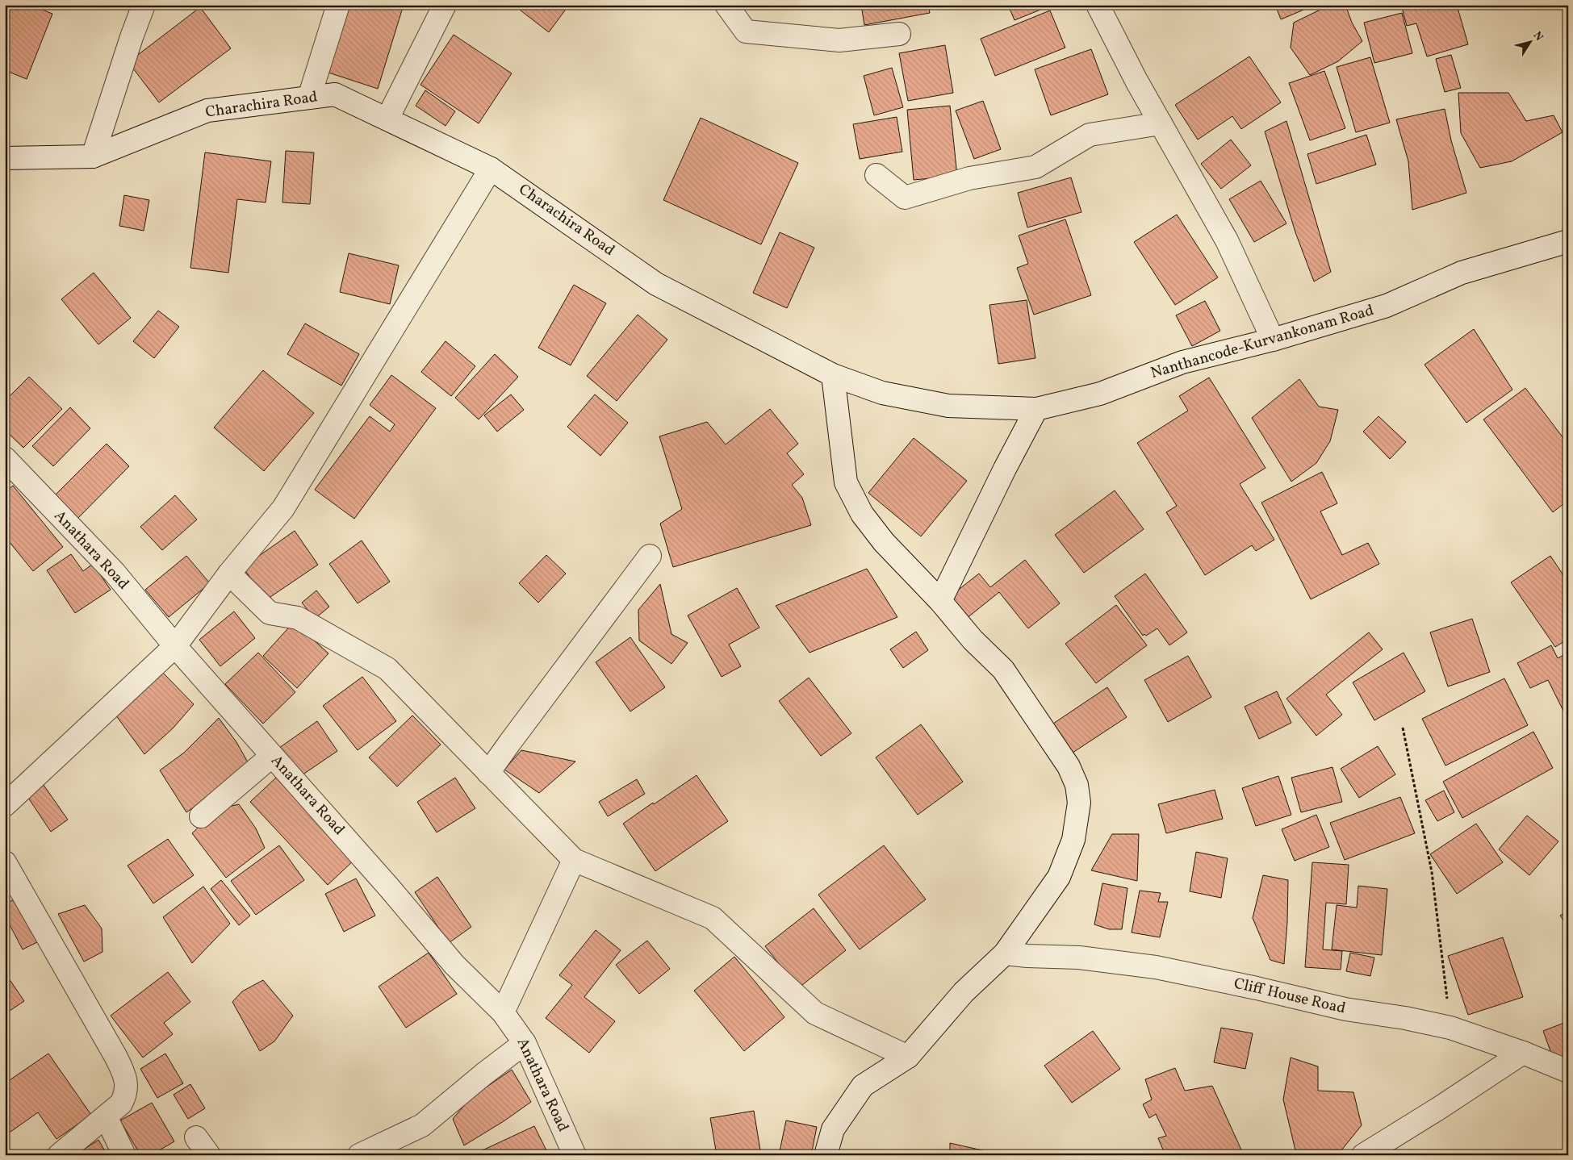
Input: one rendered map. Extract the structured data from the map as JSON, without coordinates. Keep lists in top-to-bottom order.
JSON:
{
  "streets": {
    "street": [
      "Charachira Road",
      "Nanthancode-Kurvankonam Road",
      "Anathara Road",
      "Cliff House Road"
    ]
  },
  "crossings": [
    ["Charachira Road", "Nanthancode-Kurvankonam Road"]
  ],
  "north": "top right"
}
